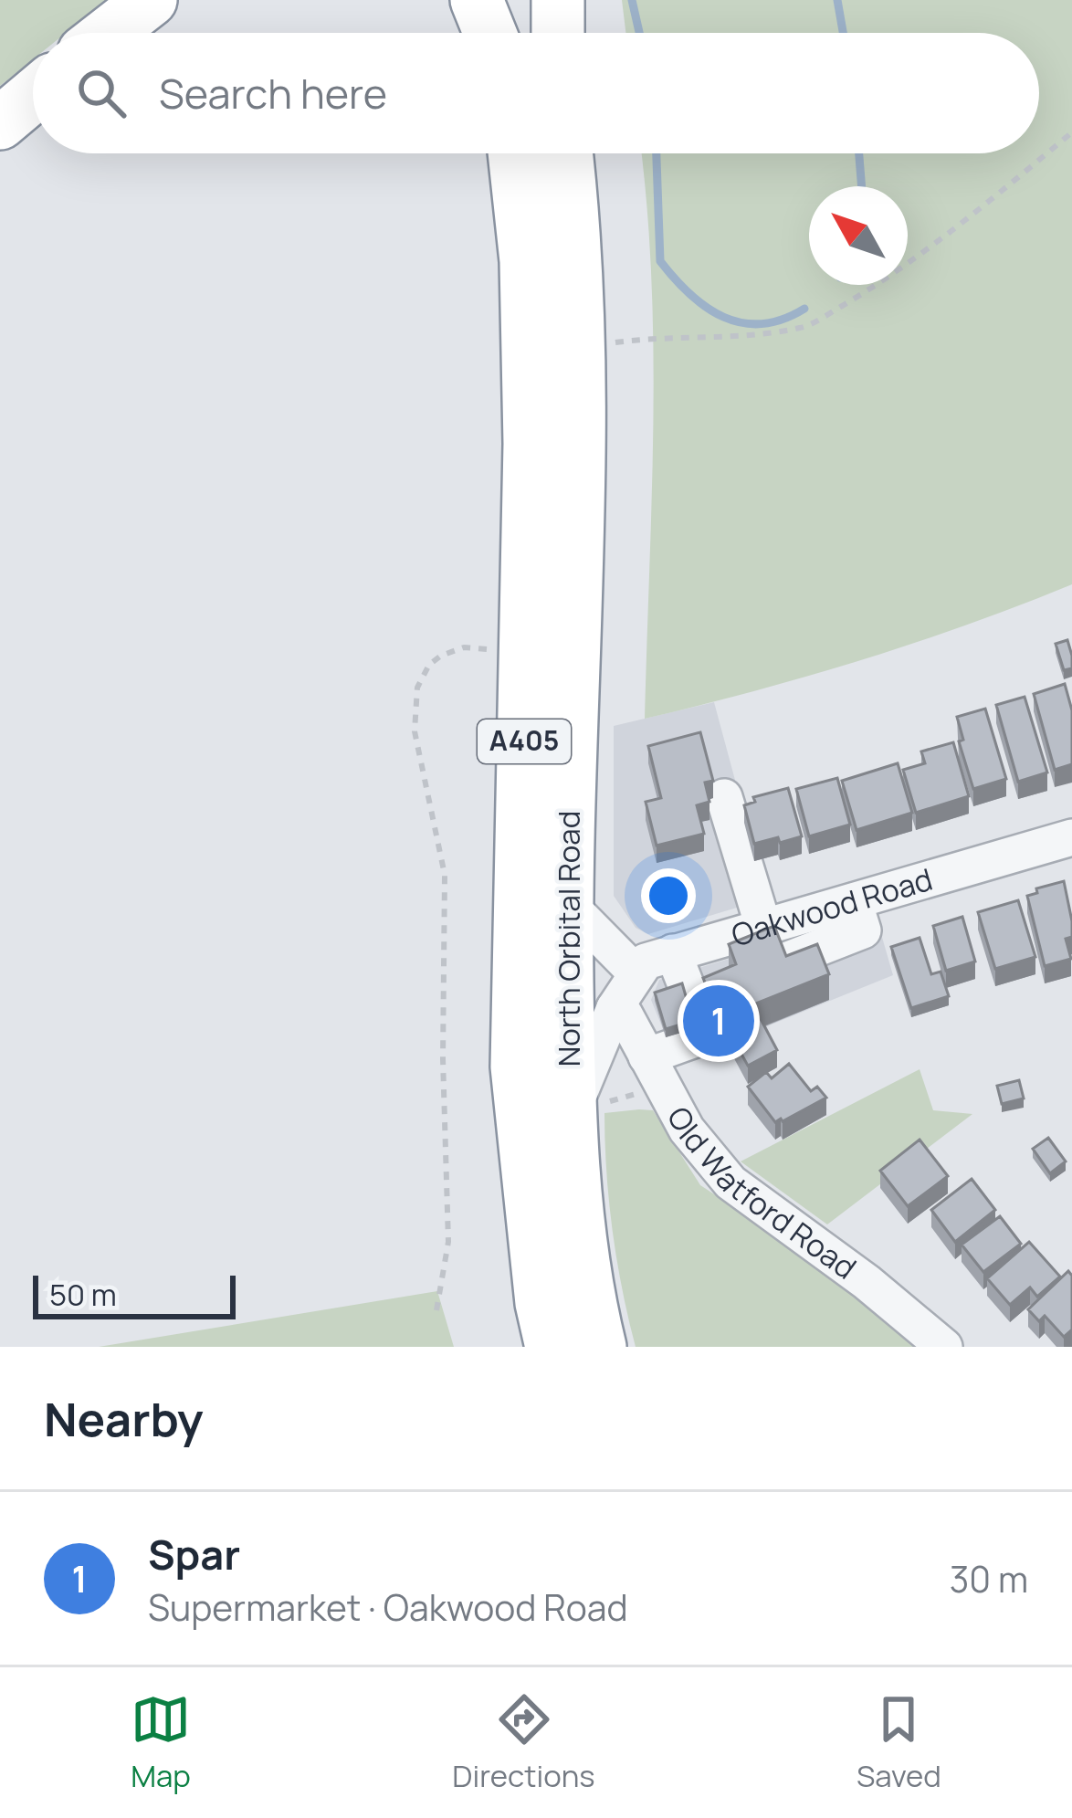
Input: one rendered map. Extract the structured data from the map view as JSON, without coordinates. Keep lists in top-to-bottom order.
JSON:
{
  "streets": {
    "highway": ["A405", "North Orbital Road"],
    "street": ["Oakwood Road", "Old Watford Road"]
  },
  "scale_bar": "50 m",
  "north": "top left",
  "page": {
    "search": "Search here",
    "pins": "1",
    "scale": "50 m",
    "heading": "Nearby",
    "list": [
      {
        "mark": "1",
        "name": "Spar",
        "note": "Supermarket · Oakwood Road",
        "value": "30 m"
      }
    ],
    "nav": ["Map", "Directions", "Saved"]
  }
}
